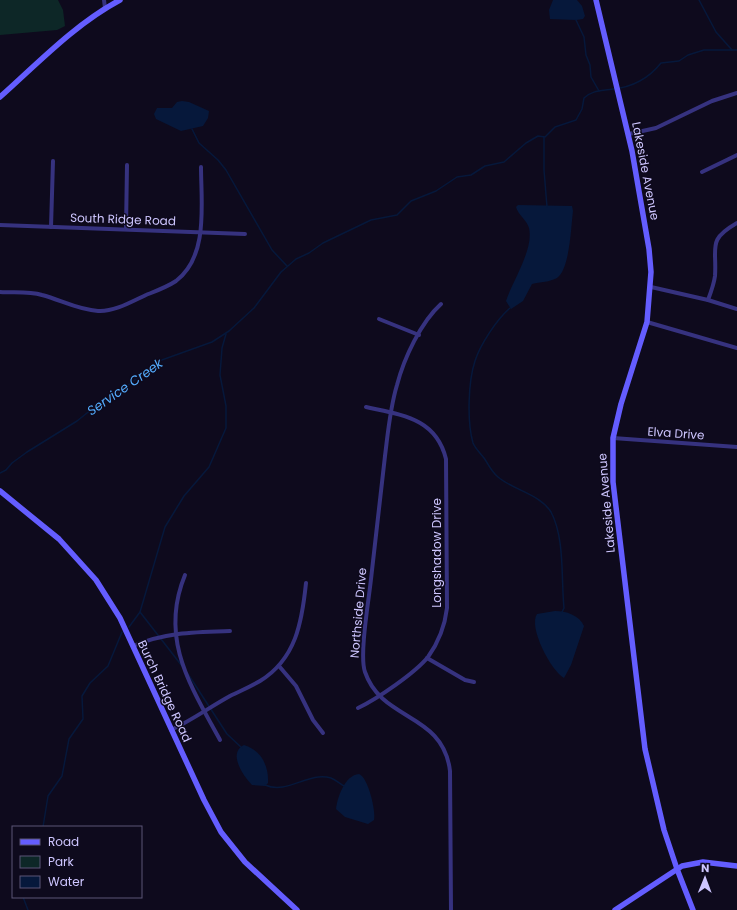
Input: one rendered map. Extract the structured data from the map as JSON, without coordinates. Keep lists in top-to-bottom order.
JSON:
{
  "streets": {
    "street": [
      "Lakeside Avenue",
      "South Ridge Road",
      "Elva Drive",
      "Longshadow Drive",
      "Northside Drive",
      "Burch Bridge Road"
    ]
  },
  "crossings": [
    ["Lakeside Avenue", "Elva Drive"],
    ["Longshadow Drive", "Northside Drive"]
  ],
  "water": ["Service Creek"],
  "legend": ["Road", "Park", "Water"],
  "north": "top"
}
